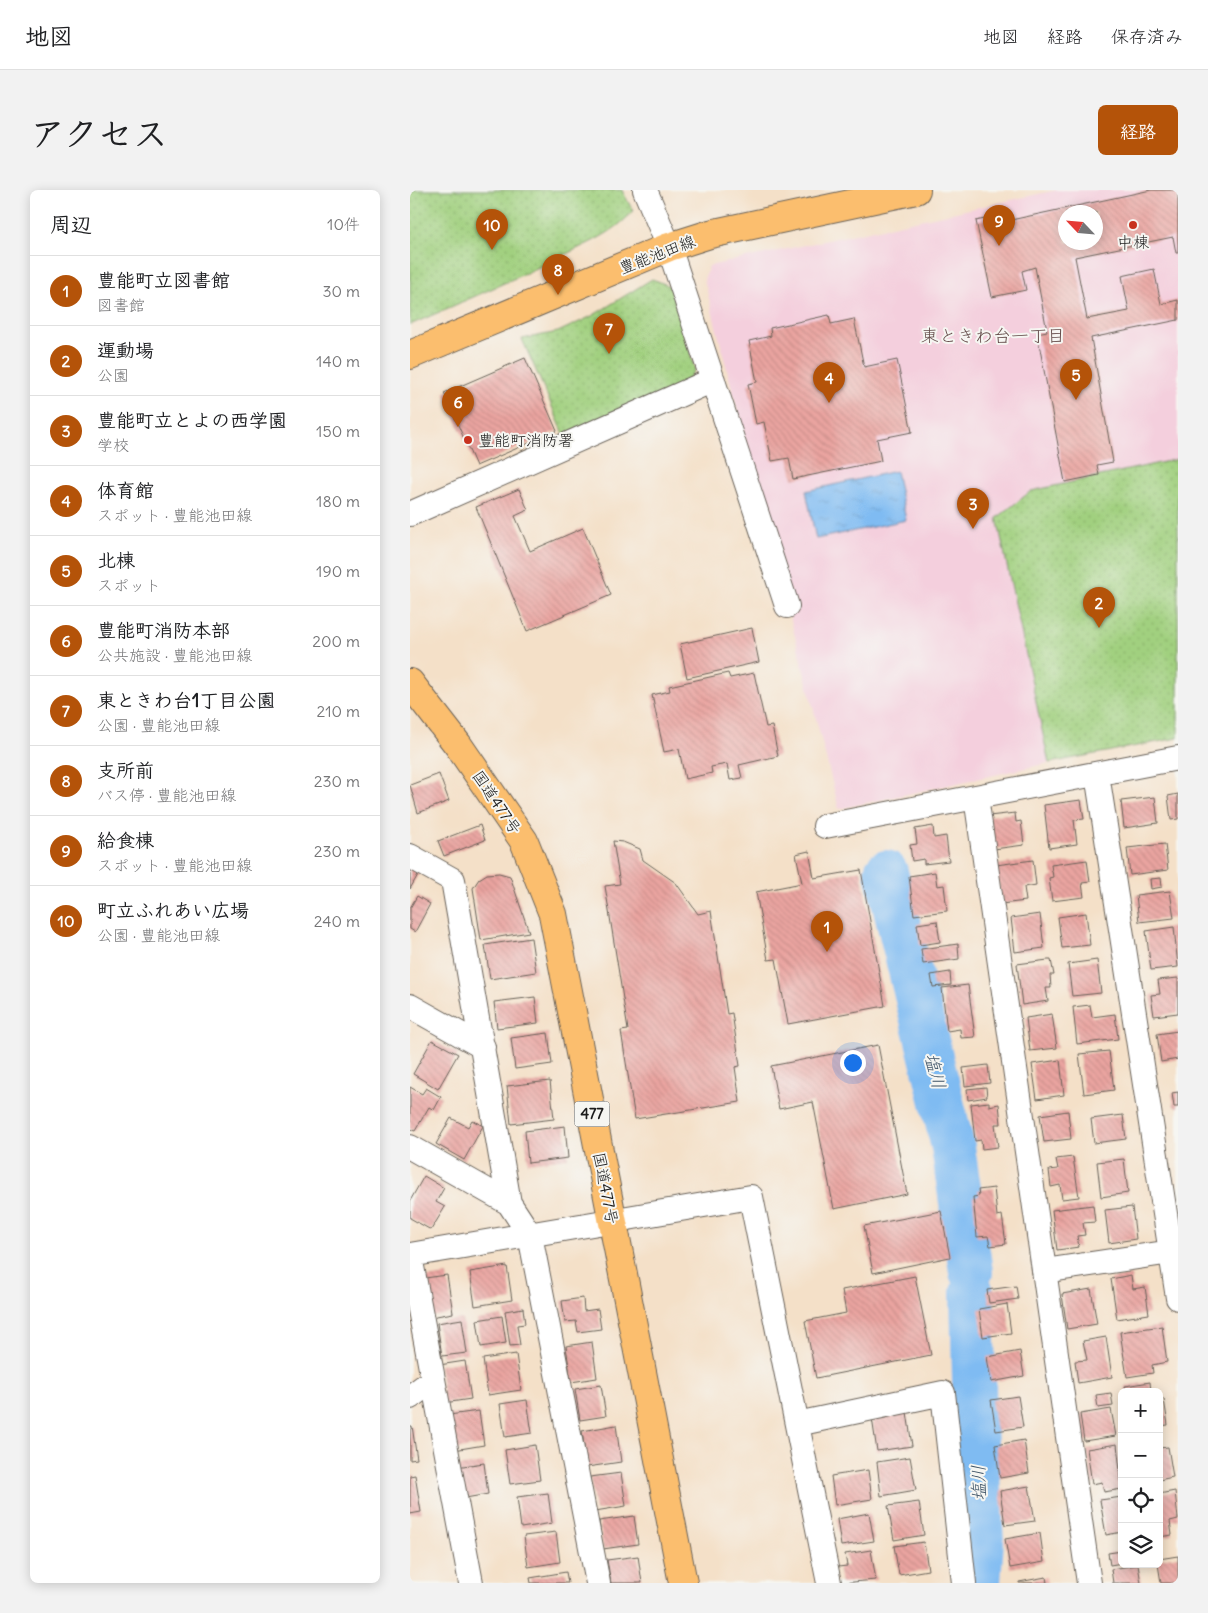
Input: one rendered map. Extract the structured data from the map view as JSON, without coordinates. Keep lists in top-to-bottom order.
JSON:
{
  "streets": {
    "main road": ["豊能池田線", "国道477号", "477"]
  },
  "districts": ["東ときわ台一丁目"],
  "water": ["塩川"],
  "places": ["中棟", "豊能町消防署"],
  "north": "top left",
  "page": {
    "header": "地図",
    "nav": ["地図", "経路", "保存済み"],
    "title": "アクセス",
    "buttons": "経路",
    "heading": ["周辺", "10件"],
    "pins": [
      "9",
      "10",
      "8",
      "7",
      "5",
      "4",
      "6",
      "3",
      "2",
      "1"
    ],
    "list": [
      {
        "mark": "1",
        "name": "豊能町立図書館",
        "note": "図書館",
        "value": "30 m"
      },
      {
        "mark": "2",
        "name": "運動場",
        "note": "公園",
        "value": "140 m"
      },
      {
        "mark": "3",
        "name": "豊能町立とよの西学園",
        "note": "学校",
        "value": "150 m"
      },
      {
        "mark": "4",
        "name": "体育館",
        "note": "スポット · 豊能池田線",
        "value": "180 m"
      },
      {
        "mark": "5",
        "name": "北棟",
        "note": "スポット",
        "value": "190 m"
      },
      {
        "mark": "6",
        "name": "豊能町消防本部",
        "note": "公共施設 · 豊能池田線",
        "value": "200 m"
      },
      {
        "mark": "7",
        "name": "東ときわ台1丁目公園",
        "note": "公園 · 豊能池田線",
        "value": "210 m"
      },
      {
        "mark": "8",
        "name": "支所前",
        "note": "バス停 · 豊能池田線",
        "value": "230 m"
      },
      {
        "mark": "9",
        "name": "給食棟",
        "note": "スポット · 豊能池田線",
        "value": "230 m"
      },
      {
        "mark": "10",
        "name": "町立ふれあい広場",
        "note": "公園 · 豊能池田線",
        "value": "240 m"
      }
    ],
    "map_buttons": ["+", "−"]
  }
}
